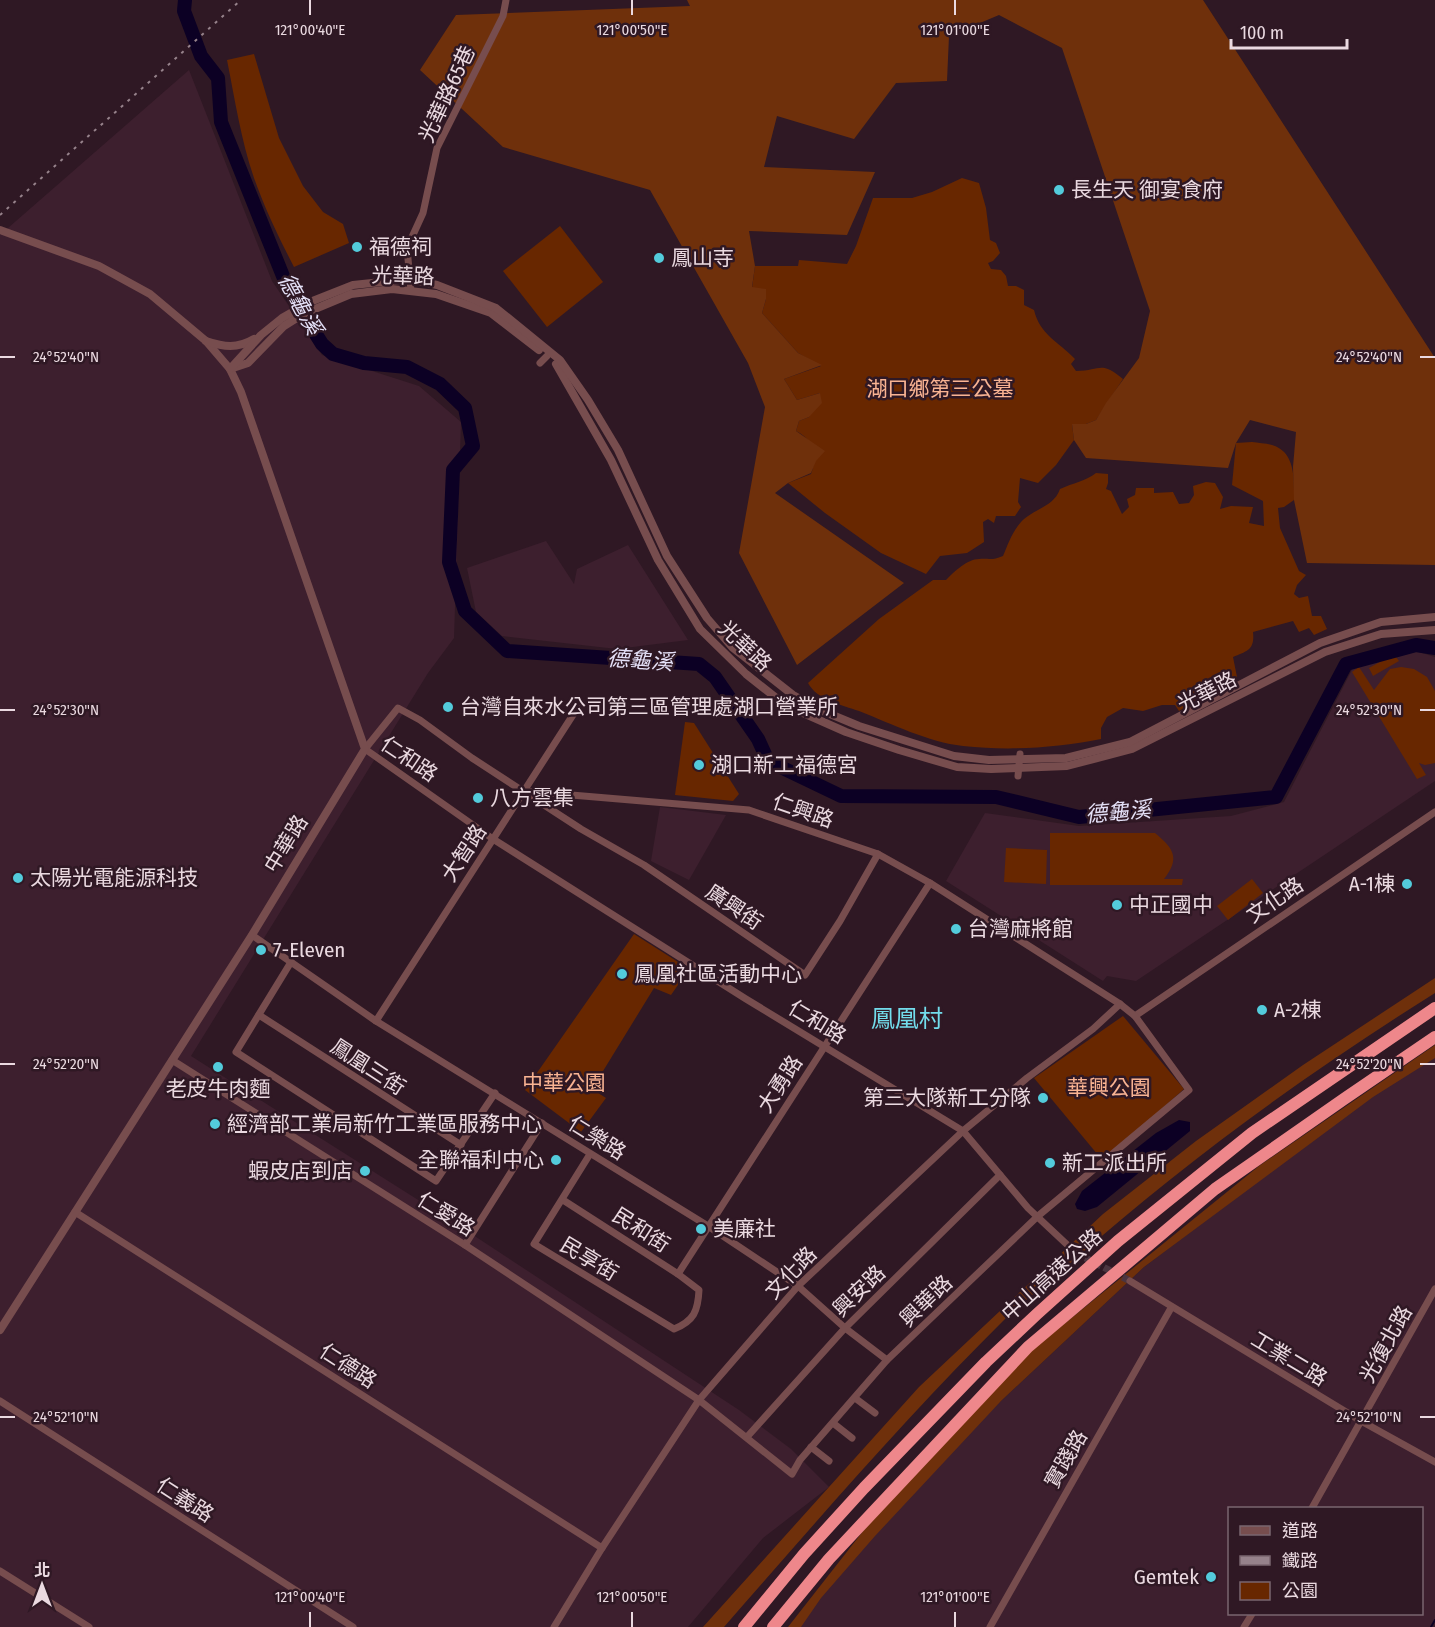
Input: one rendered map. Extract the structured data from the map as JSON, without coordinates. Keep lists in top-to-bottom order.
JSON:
{
  "streets": {
    "highway": ["中山高速公路"],
    "street": [
      "光華路65巷",
      "光華路",
      "仁和路",
      "仁興路",
      "中華路",
      "大智路",
      "文化路",
      "廣興街",
      "鳳凰三街",
      "大勇路",
      "仁樂路",
      "仁愛路",
      "民和街",
      "民享街",
      "興安路",
      "興華路",
      "光復北路",
      "工業二路",
      "仁德路",
      "實踐路",
      "仁義路"
    ]
  },
  "crossings": [
    ["光華路65巷", "光華路"],
    ["仁和路", "仁興路"],
    ["仁和路", "中華路"],
    ["仁和路", "大智路"],
    ["仁和路", "文化路"],
    ["仁和路", "大勇路"],
    ["仁和路", "興安路"],
    ["仁和路", "興華路"],
    ["仁興路", "中華路"],
    ["仁興路", "大智路"],
    ["仁興路", "文化路"],
    ["仁興路", "廣興街"],
    ["仁興路", "大勇路"],
    ["仁興路", "興華路"],
    ["中華路", "仁樂路"],
    ["中華路", "仁愛路"],
    ["中華路", "仁德路"],
    ["大智路", "廣興街"],
    ["大智路", "仁樂路"],
    ["文化路", "仁樂路"],
    ["文化路", "仁愛路"],
    ["文化路", "興華路"],
    ["文化路", "仁德路"],
    ["大勇路", "仁樂路"],
    ["大勇路", "民和街"],
    ["仁樂路", "民享街"],
    ["仁樂路", "興安路"],
    ["仁樂路", "興華路"],
    ["仁愛路", "興華路"],
    ["民和街", "民享街"],
    ["興安路", "興華路"],
    ["光復北路", "工業二路"],
    ["工業二路", "實踐路"]
  ],
  "districts": ["鳳凰村"],
  "water": ["德龜溪"],
  "parks": ["湖口鄉第三公墓", "中華公園", "華興公園"],
  "places": [
    "長生天 御宴食府",
    "福德祠",
    "鳳山寺",
    "台灣自來水公司第三區管理處湖口營業所",
    "湖口新工福德宮",
    "八方雲集",
    "太陽光電能源科技",
    "A-1棟",
    "中正國中",
    "台灣麻將館",
    "7-Eleven",
    "鳳凰社區活動中心",
    "A-2棟",
    "老皮牛肉麵",
    "第三大隊新工分隊",
    "經濟部工業局新竹工業區服務中心",
    "全聯福利中心",
    "新工派出所",
    "蝦皮店到店",
    "美廉社",
    "Gemtek"
  ],
  "legend": ["道路", "鐵路", "公園"],
  "scale_bar": "100 m",
  "north": "top",
  "coordinates": [
    "121°00'40\"E",
    "121°00'50\"E",
    "121°01'00\"E",
    "24°52'40\"N",
    "24°52'30\"N",
    "24°52'20\"N",
    "24°52'10\"N"
  ]
}
